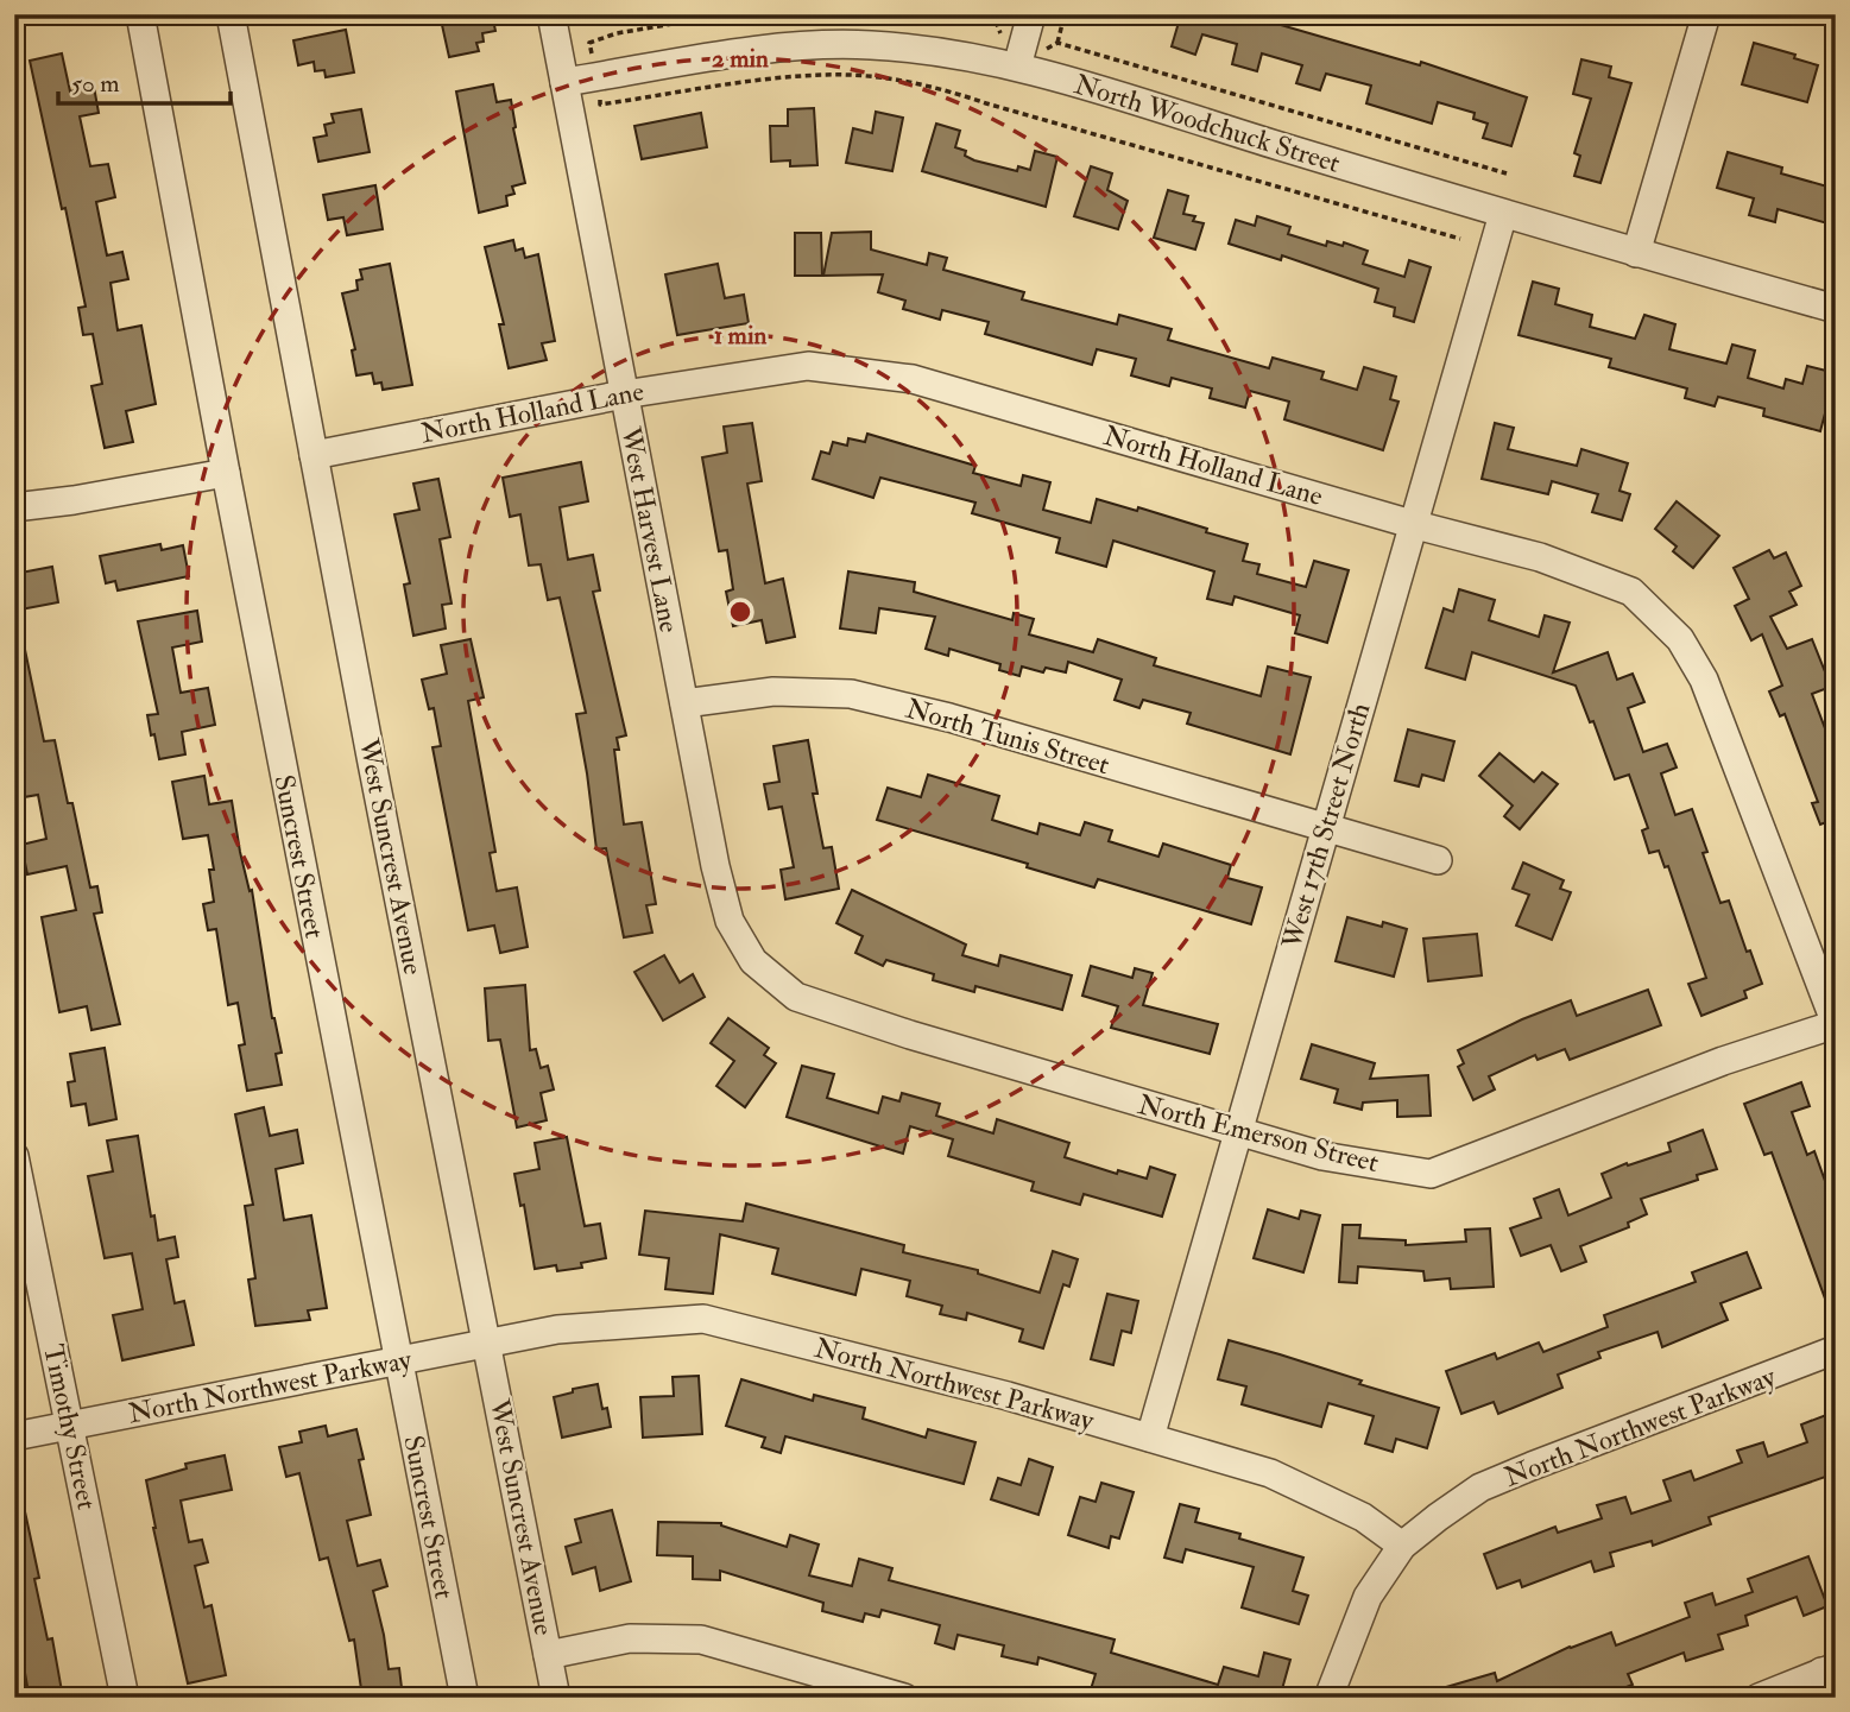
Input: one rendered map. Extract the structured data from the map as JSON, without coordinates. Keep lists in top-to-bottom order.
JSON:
{
  "streets": {
    "street": [
      "North Woodchuck Street",
      "North Holland Lane",
      "West Harvest Lane",
      "North Tunis Street",
      "West 17th Street North",
      "Suncrest Street",
      "West Suncrest Avenue",
      "North Emerson Street",
      "North Northwest Parkway",
      "Timothy Street"
    ]
  },
  "crossings": [
    ["North Woodchuck Street", "West Harvest Lane"],
    ["North Woodchuck Street", "West 17th Street North"],
    ["North Holland Lane", "West Harvest Lane"],
    ["North Holland Lane", "West 17th Street North"],
    ["North Holland Lane", "West Suncrest Avenue"],
    ["North Holland Lane", "North Emerson Street"],
    ["West Harvest Lane", "North Tunis Street"],
    ["West Harvest Lane", "North Emerson Street"],
    ["North Tunis Street", "West 17th Street North"],
    ["West 17th Street North", "North Emerson Street"],
    ["West 17th Street North", "North Northwest Parkway"],
    ["Suncrest Street", "North Northwest Parkway"],
    ["West Suncrest Avenue", "North Northwest Parkway"],
    ["North Northwest Parkway", "Timothy Street"]
  ],
  "scale_bar": "50 m",
  "rings": ["2 min", "1 min"]
}
